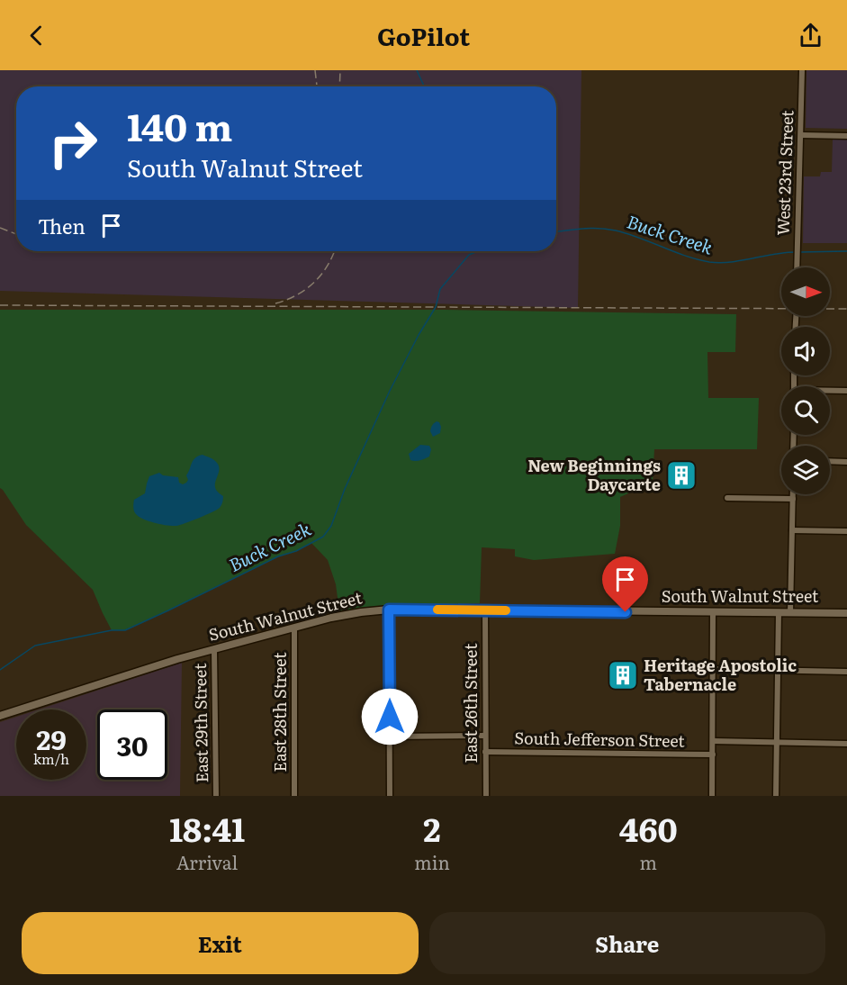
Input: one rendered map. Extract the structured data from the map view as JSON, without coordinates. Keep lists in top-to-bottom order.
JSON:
{
  "streets": {
    "main road": ["South Walnut Street"],
    "street": [
      "West 23rd Street",
      "East 26th Street",
      "East 28th Street",
      "East 29th Street",
      "South Jefferson Street"
    ]
  },
  "crossings": [
    ["South Walnut Street", "East 26th Street"],
    ["South Walnut Street", "East 28th Street"],
    ["South Walnut Street", "East 29th Street"],
    ["East 26th Street", "South Jefferson Street"]
  ],
  "water": ["Buck Creek"],
  "places": {
    "building": ["New Beginnings Daycarte", "Heritage Apostolic Tabernacle"]
  },
  "north": "right",
  "page": {
    "header": "GoPilot",
    "turn": ["140 m", "South Walnut Street"],
    "then": "Then",
    "speed": "29 km/h",
    "limit": "30",
    "eta": [
      "18:41",
      "Arrival",
      "2",
      "min",
      "460",
      "m"
    ],
    "buttons": ["Exit", "Share"]
  }
}
